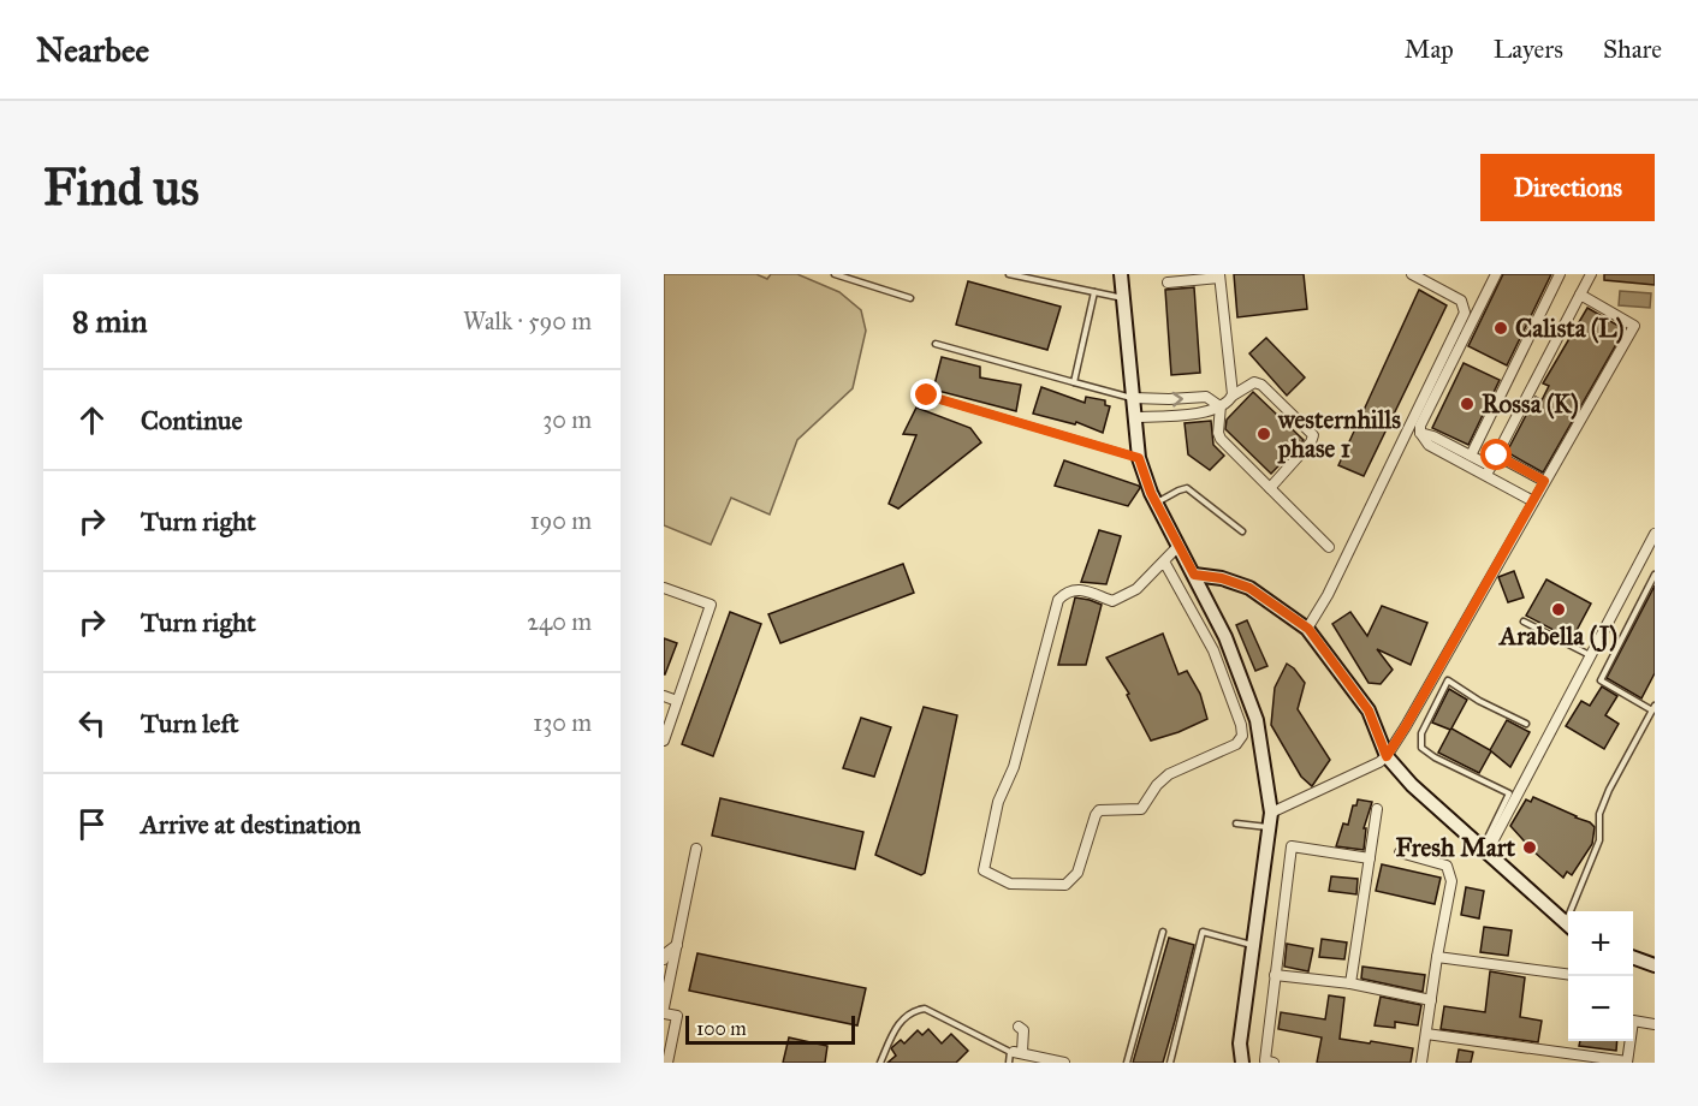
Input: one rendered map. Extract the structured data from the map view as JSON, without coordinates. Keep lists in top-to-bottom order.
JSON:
{
  "places": [
    "Calista (L)",
    "Rossa (K)",
    "westernhills phase 1",
    "Arabella (J)",
    "Fresh Mart"
  ],
  "scale_bar": "100 m",
  "page": {
    "header": "Nearbee",
    "nav": ["Map", "Layers", "Share"],
    "buttons": "Directions",
    "title": "Find us",
    "heading": ["8 min", "Walk · 590 m"],
    "list": [
      ["Continue", "30 m"],
      ["Turn right", "190 m"],
      ["Turn right", "240 m"],
      ["Turn left", "130 m"],
      "Arrive at destination"
    ],
    "map_buttons": ["+", "−"],
    "scale": "100 m"
  }
}
